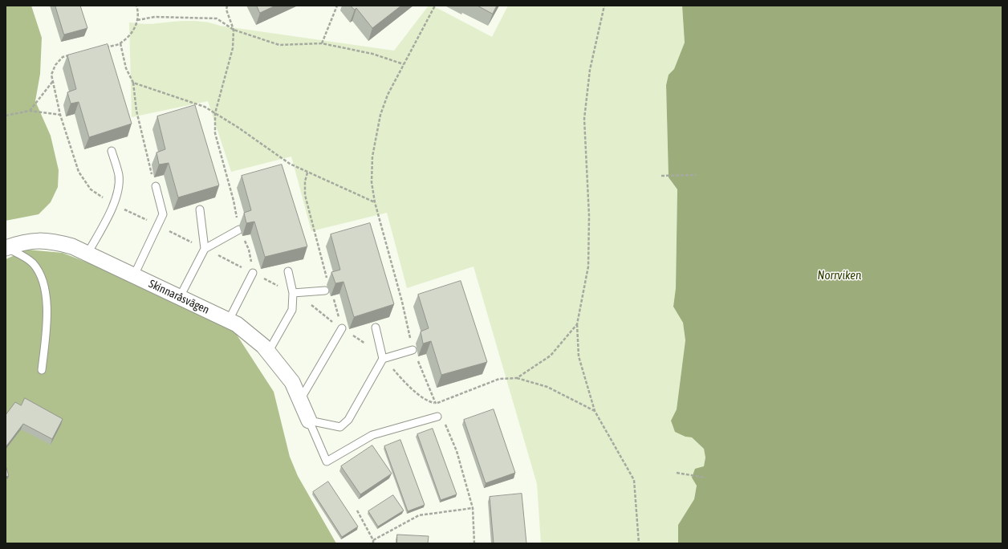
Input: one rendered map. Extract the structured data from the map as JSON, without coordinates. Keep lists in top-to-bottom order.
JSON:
{
  "streets": {
    "street": ["Skinnaråsvägen"]
  },
  "water": ["Norrviken"]
}
